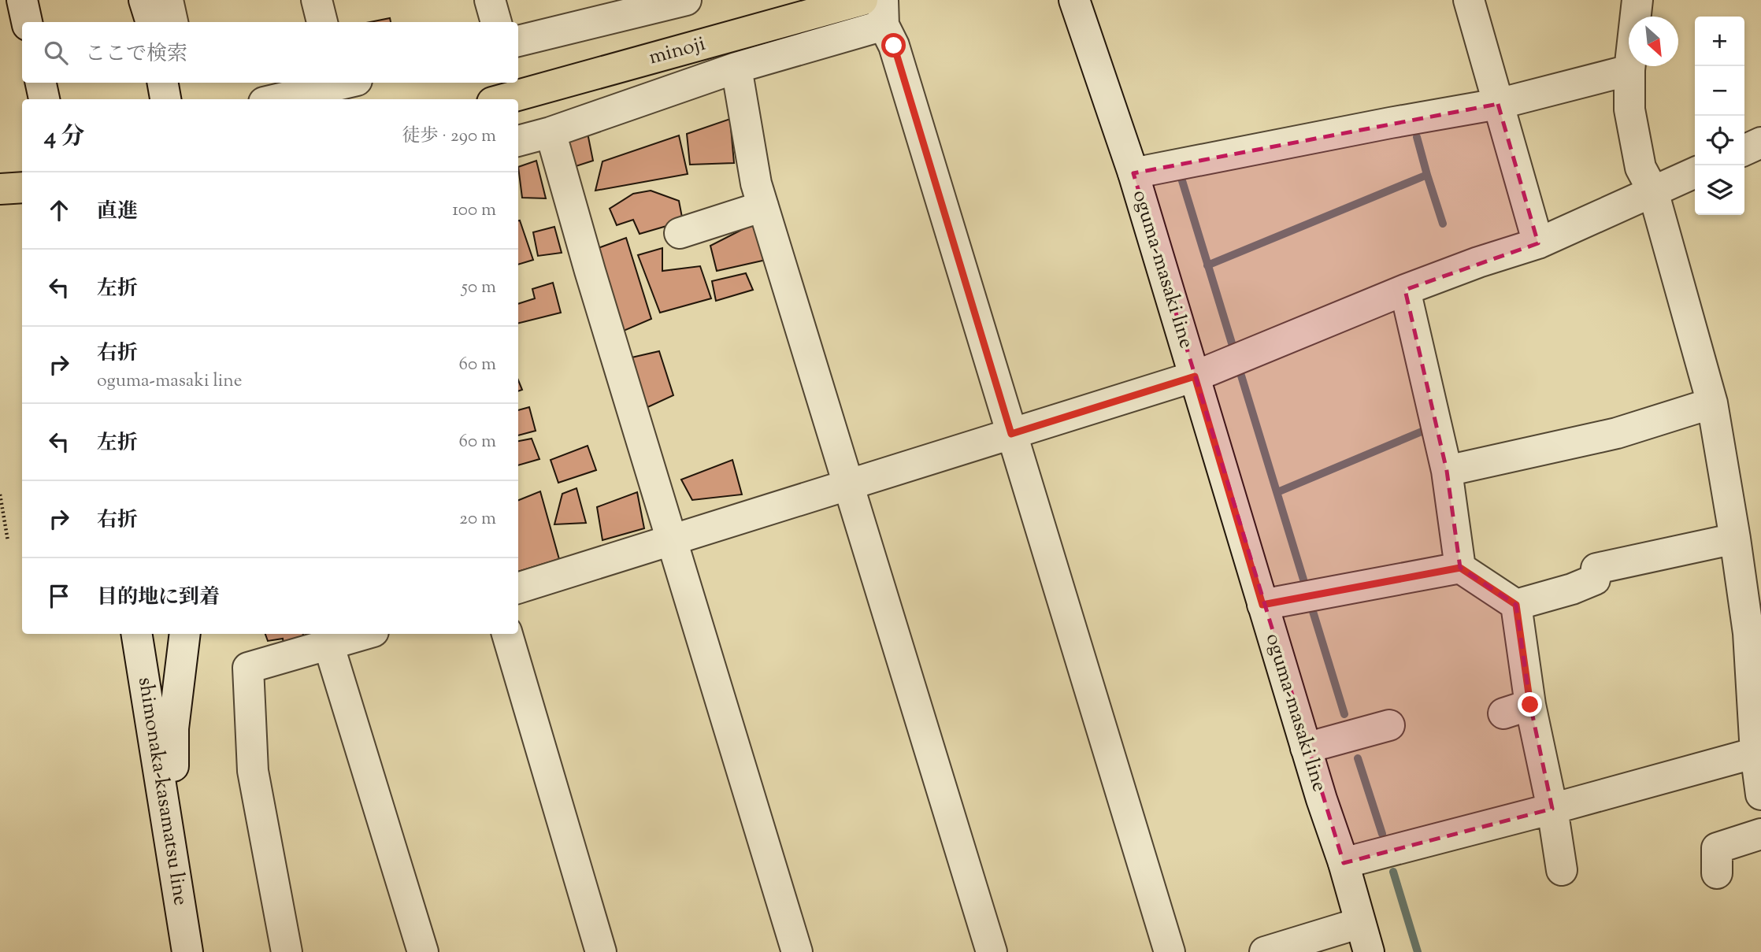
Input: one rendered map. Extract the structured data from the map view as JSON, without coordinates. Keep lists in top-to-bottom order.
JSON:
{
  "streets": {
    "main road": ["minoji"],
    "street": ["oguma-masaki line", "shimonaka-kasamatsu line"]
  },
  "north": "bottom right",
  "page": {
    "map_buttons": ["+", "−"],
    "search": "ここで検索",
    "heading": ["4 分", "徒歩 · 290 m"],
    "list": [
      ["直進", "100 m"],
      ["左折", "50 m"],
      ["右折", "oguma-masaki line", "60 m"],
      ["左折", "60 m"],
      ["右折", "20 m"],
      "目的地に到着"
    ]
  }
}
